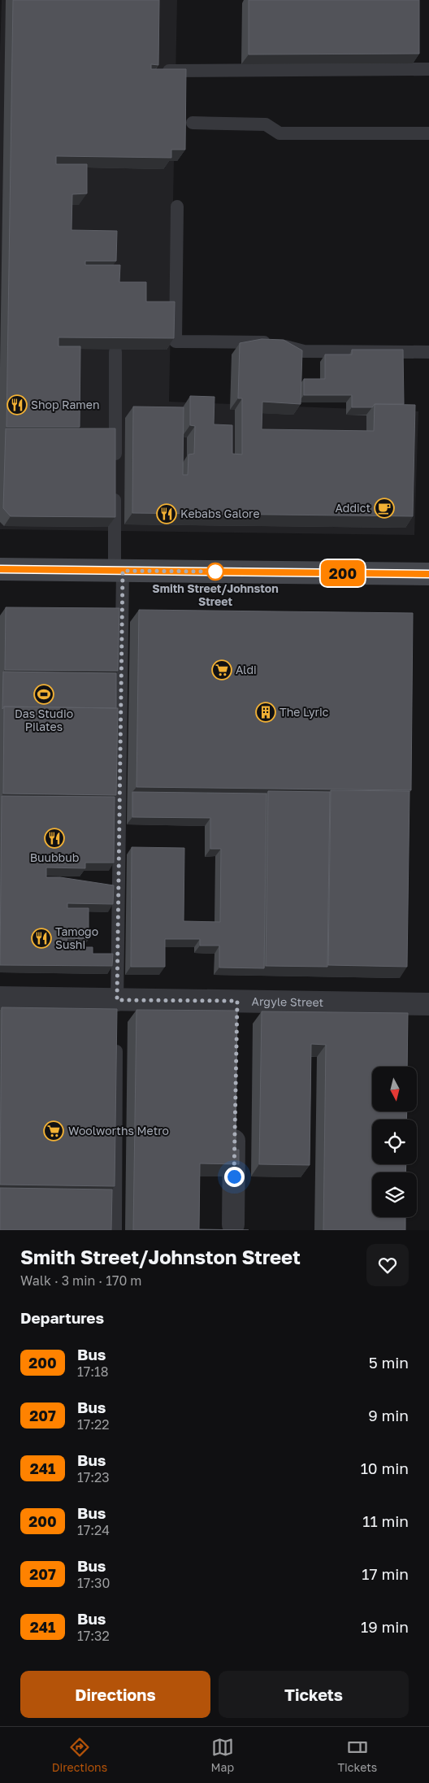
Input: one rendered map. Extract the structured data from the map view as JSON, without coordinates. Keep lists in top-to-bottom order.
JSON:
{
  "streets": {
    "street": ["Argyle Street"]
  },
  "places": {
    "restaurant": [
      "Shop Ramen",
      "Kebabs Galore",
      "Buubbub",
      "Tamogo Sushi"
    ],
    "cafe": ["Addict"],
    "other": ["Smith Street/Johnston Street"],
    "supermarket": ["Aldi", "Woolworths Metro"],
    "sports": ["Das Studio Pilates"],
    "building": ["The Lyric"]
  },
  "lines": ["bus line 200"],
  "north": "bottom",
  "page": {
    "on_map": "200",
    "heading": [
      ["Smith Street/Johnston Street", "Walk · 3 min · 170 m"],
      "Departures"
    ],
    "list": [
      {
        "mark": "200",
        "name": "Bus",
        "note": "17:18",
        "value": "5 min"
      },
      {
        "mark": "207",
        "name": "Bus",
        "note": "17:22",
        "value": "9 min"
      },
      {
        "mark": "241",
        "name": "Bus",
        "note": "17:23",
        "value": "10 min"
      },
      {
        "mark": "200",
        "name": "Bus",
        "note": "17:24",
        "value": "11 min"
      },
      {
        "mark": "207",
        "name": "Bus",
        "note": "17:30",
        "value": "17 min"
      },
      {
        "mark": "241",
        "name": "Bus",
        "note": "17:32",
        "value": "19 min"
      }
    ],
    "buttons": ["Directions", "Tickets"],
    "tabs": ["Directions", "Map", "Tickets"]
  }
}
